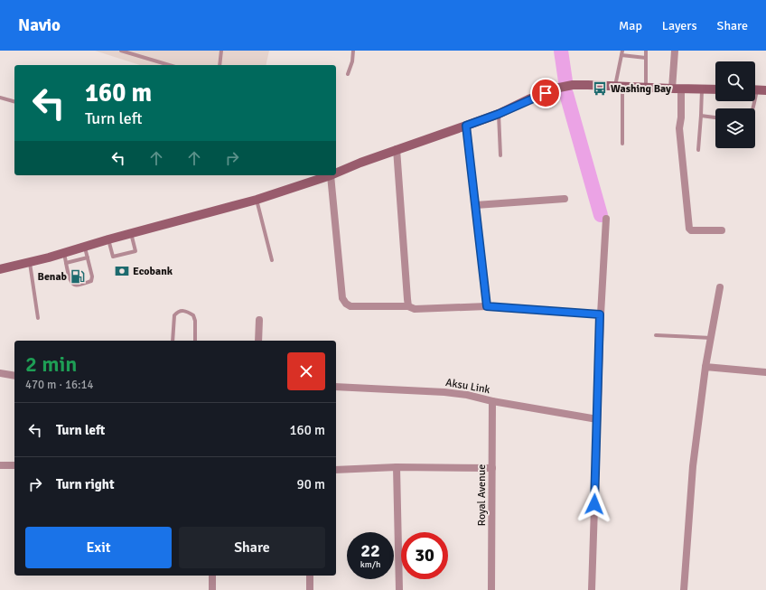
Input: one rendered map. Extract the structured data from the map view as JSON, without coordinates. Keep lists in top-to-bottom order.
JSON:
{
  "streets": {
    "street": ["Aksu Link", "Royal Avenue"]
  },
  "crossings": [
    ["Aksu Link", "Royal Avenue"]
  ],
  "places": {
    "bus stop": ["Washing Bay"],
    "bank": ["Ecobank"],
    "fuel station": ["Benab"]
  },
  "page": {
    "header": "Navio",
    "nav": ["Map", "Layers", "Share"],
    "turn": ["160 m", "Turn left"],
    "heading": ["2 min", "470 m · 16:14"],
    "list": [
      {
        "name": "Turn left",
        "value": "160 m"
      },
      {
        "name": "Turn right",
        "value": "90 m"
      }
    ],
    "buttons": ["Exit", "Share"],
    "speed": "22 km/h",
    "limit": "30"
  }
}
